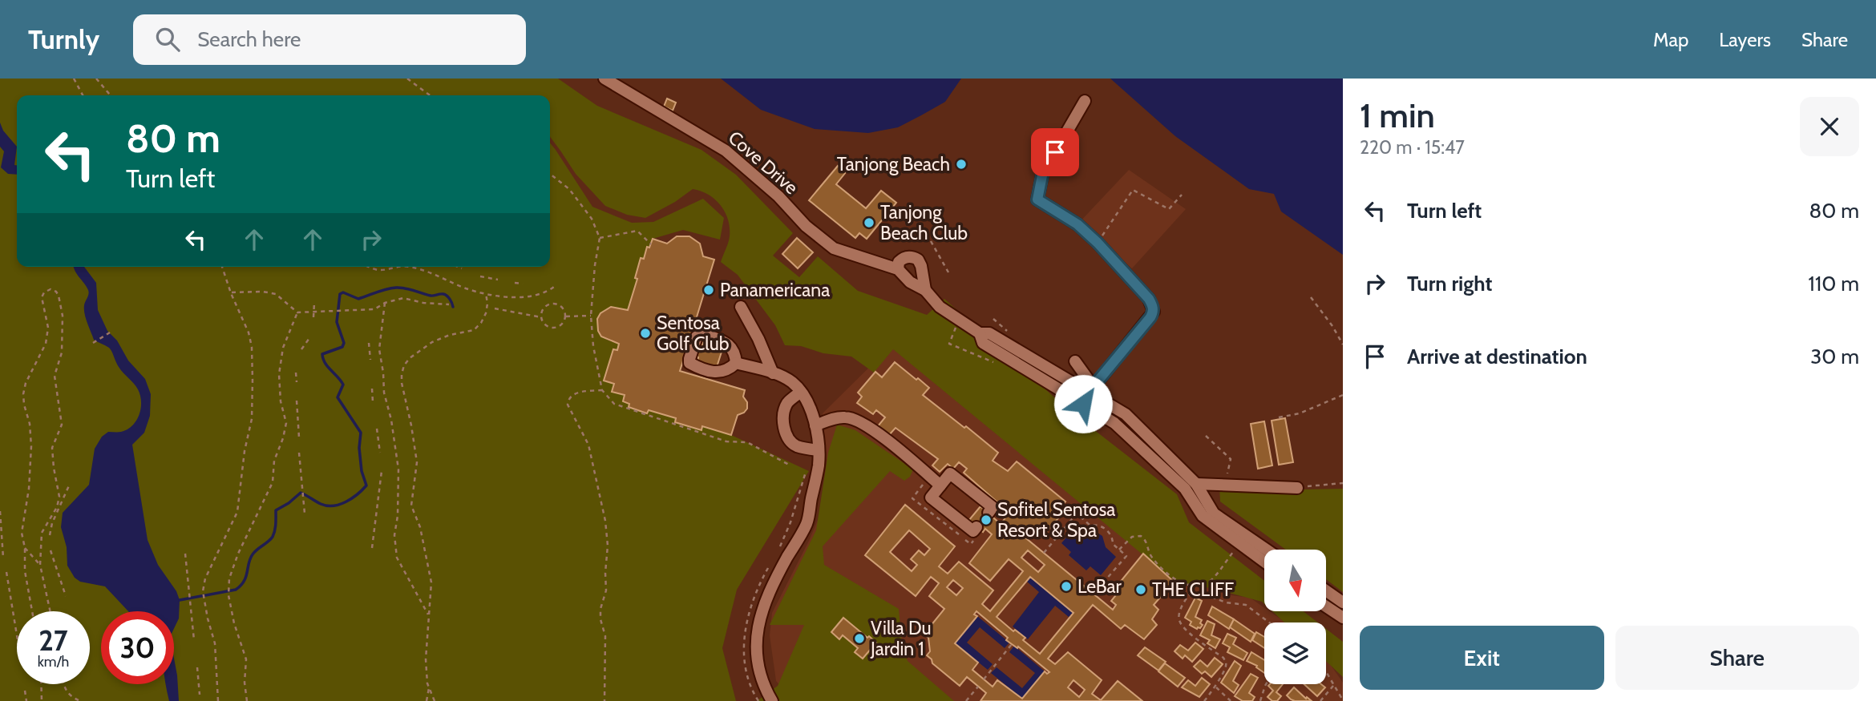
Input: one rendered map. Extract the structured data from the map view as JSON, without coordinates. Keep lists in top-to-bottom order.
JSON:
{
  "streets": {
    "street": ["Cove Drive"]
  },
  "places": [
    "Tanjong Beach",
    "Tanjong Beach Club",
    "Panamericana",
    "Sentosa Golf Club",
    "Sofitel Sentosa Resort & Spa",
    "LeBar",
    "THE CLIFF",
    "Villa Du Jardin 1"
  ],
  "north": "bottom",
  "page": {
    "header": "Turnly",
    "search": "Search here",
    "nav": ["Map", "Layers", "Share"],
    "heading": ["1 min", "220 m · 15:47"],
    "turn": ["80 m", "Turn left"],
    "list": [
      {
        "name": "Turn left",
        "value": "80 m"
      },
      {
        "name": "Turn right",
        "value": "110 m"
      },
      {
        "name": "Arrive at destination",
        "value": "30 m"
      }
    ],
    "speed": "27 km/h",
    "limit": "30",
    "buttons": ["Exit", "Share"]
  }
}
